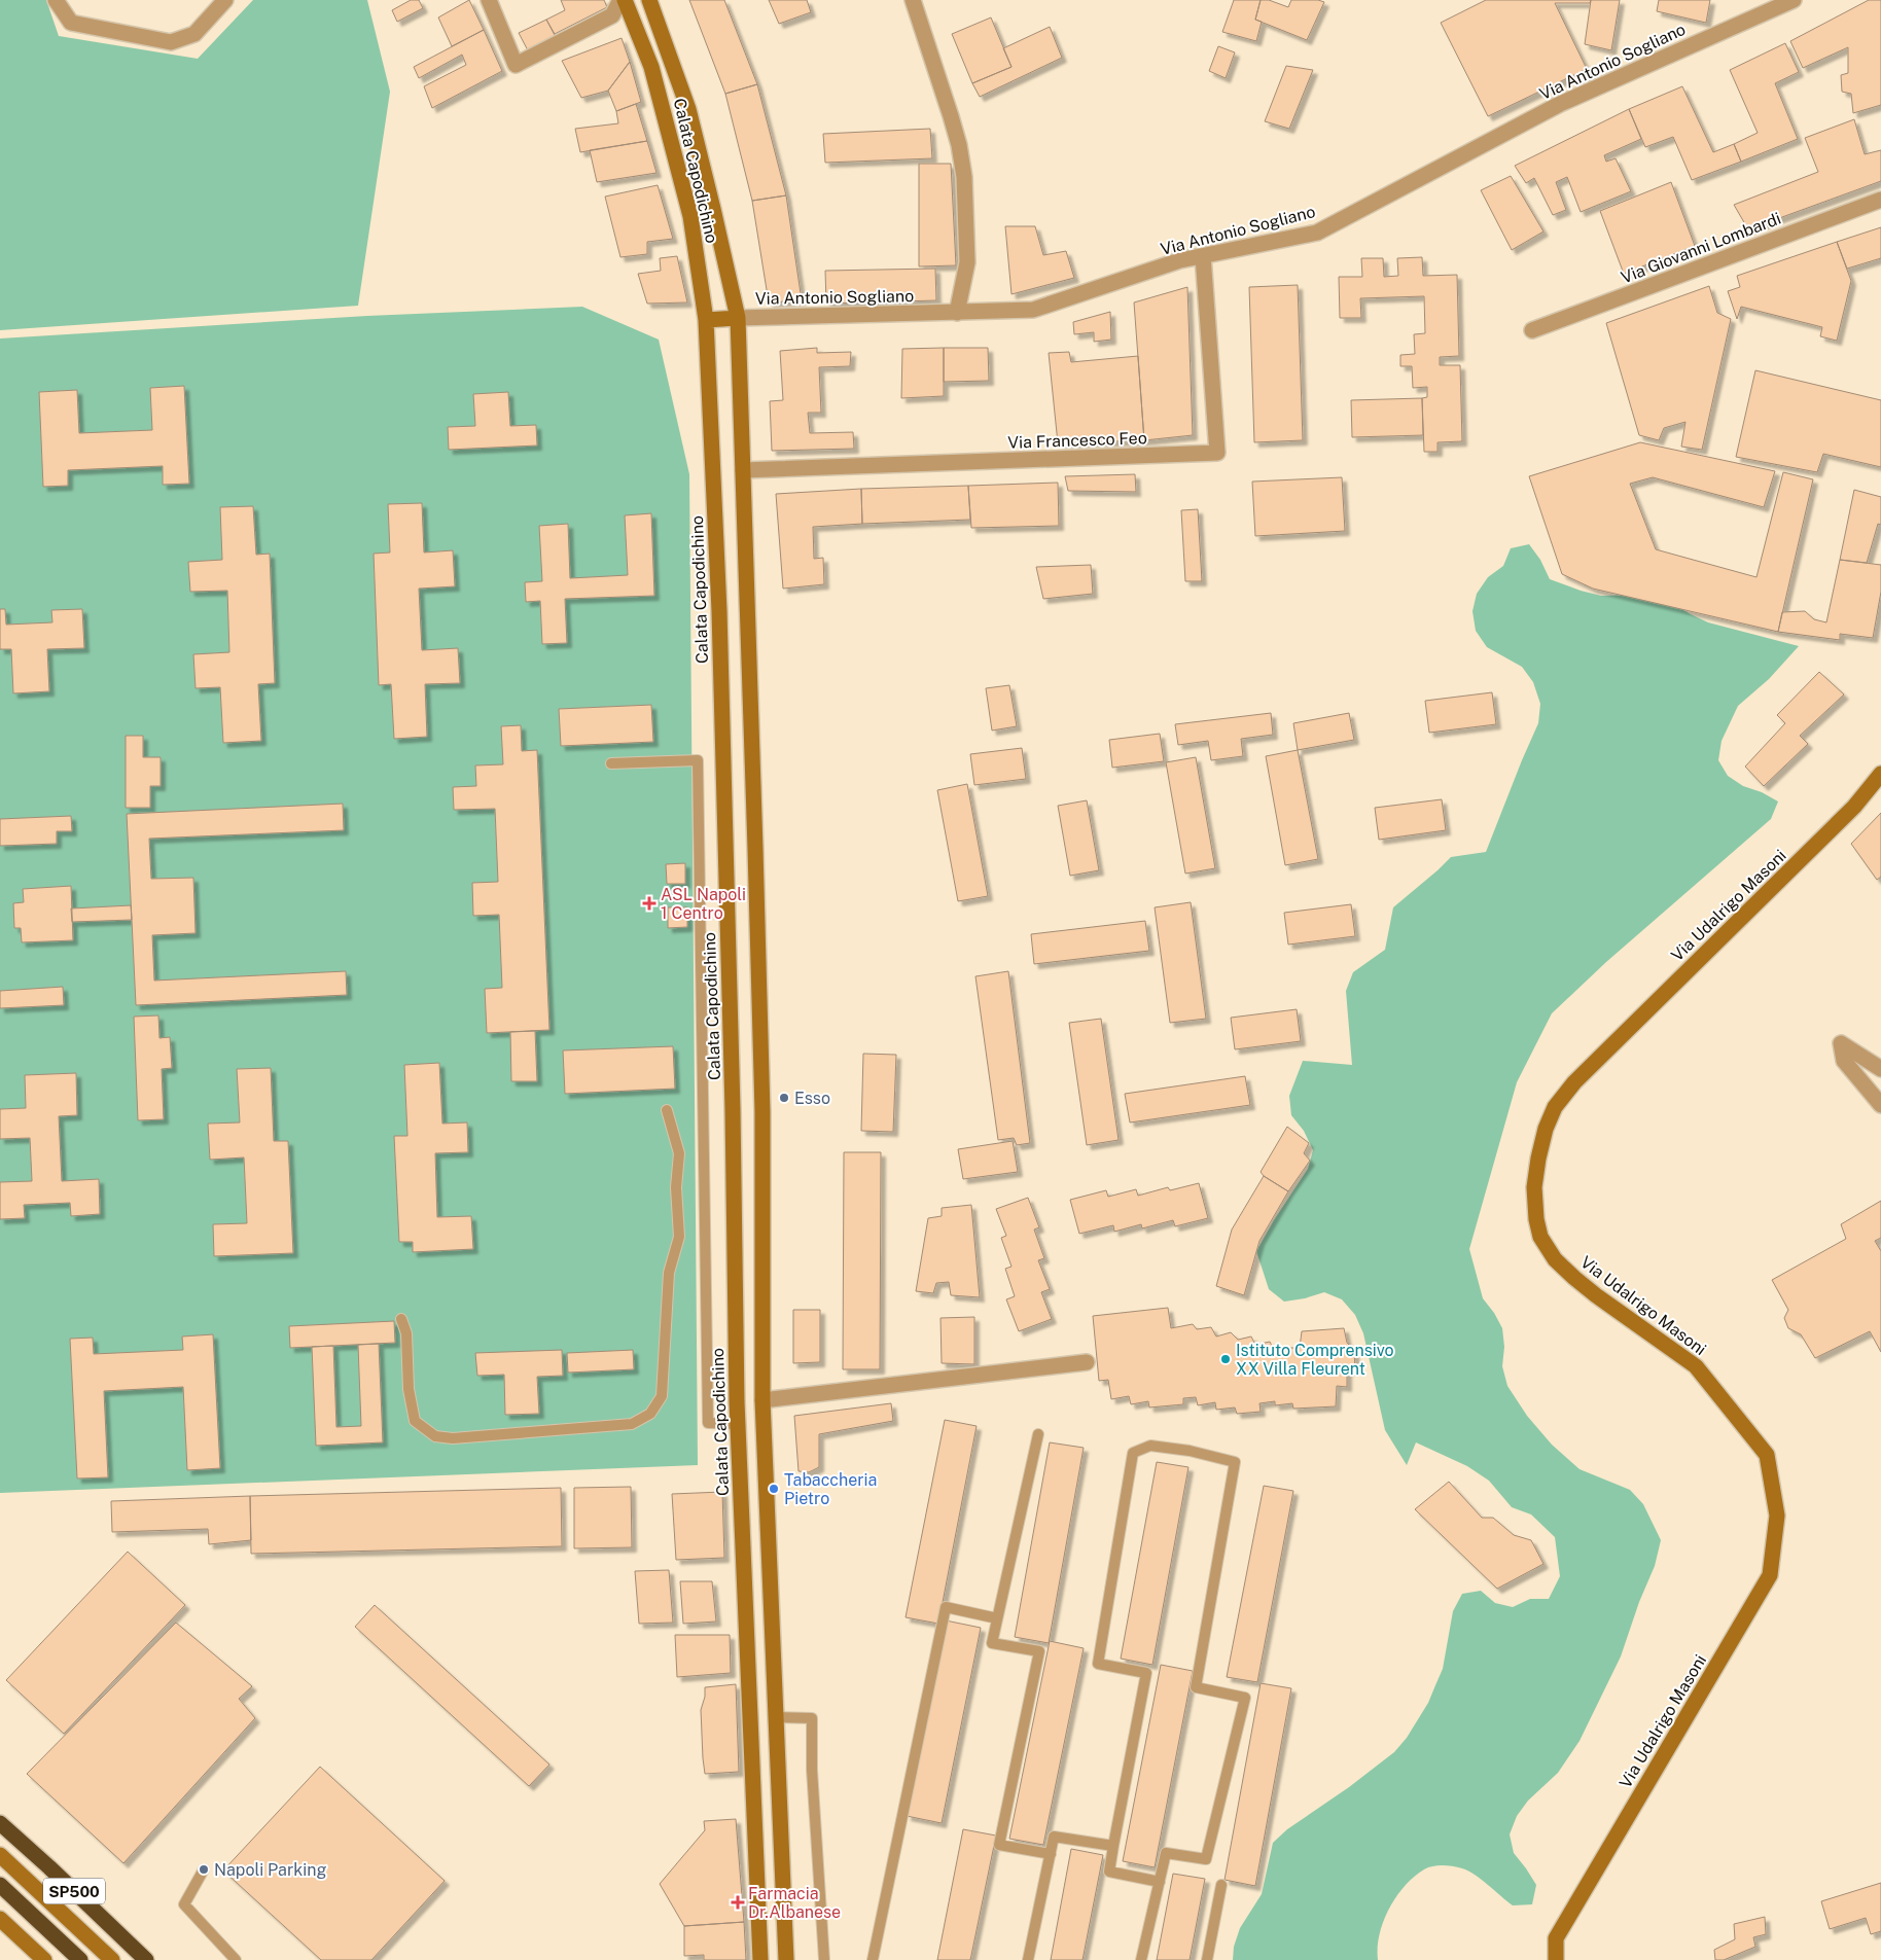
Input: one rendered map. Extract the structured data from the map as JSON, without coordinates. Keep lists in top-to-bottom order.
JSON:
{
  "streets": {
    "highway": ["SP500"],
    "main road": ["Via Antonio Sogliano", "Calata Capodichino", "Via Udalrigo Masoni"],
    "street": ["Via Giovanni Lombardi", "Via Francesco Feo"]
  },
  "crossings": [
    ["Via Antonio Sogliano", "Calata Capodichino"],
    ["Via Antonio Sogliano", "Via Francesco Feo"],
    ["Calata Capodichino", "Via Francesco Feo"]
  ],
  "places": {
    "health": ["ASL Napoli 1 Centro", "Farmacia Dr.Albanese"],
    "other": [
      "Esso",
      "Istituto Comprensivo XX Villa Fleurent",
      "Tabaccheria Pietro",
      "Napoli Parking"
    ]
  }
}
